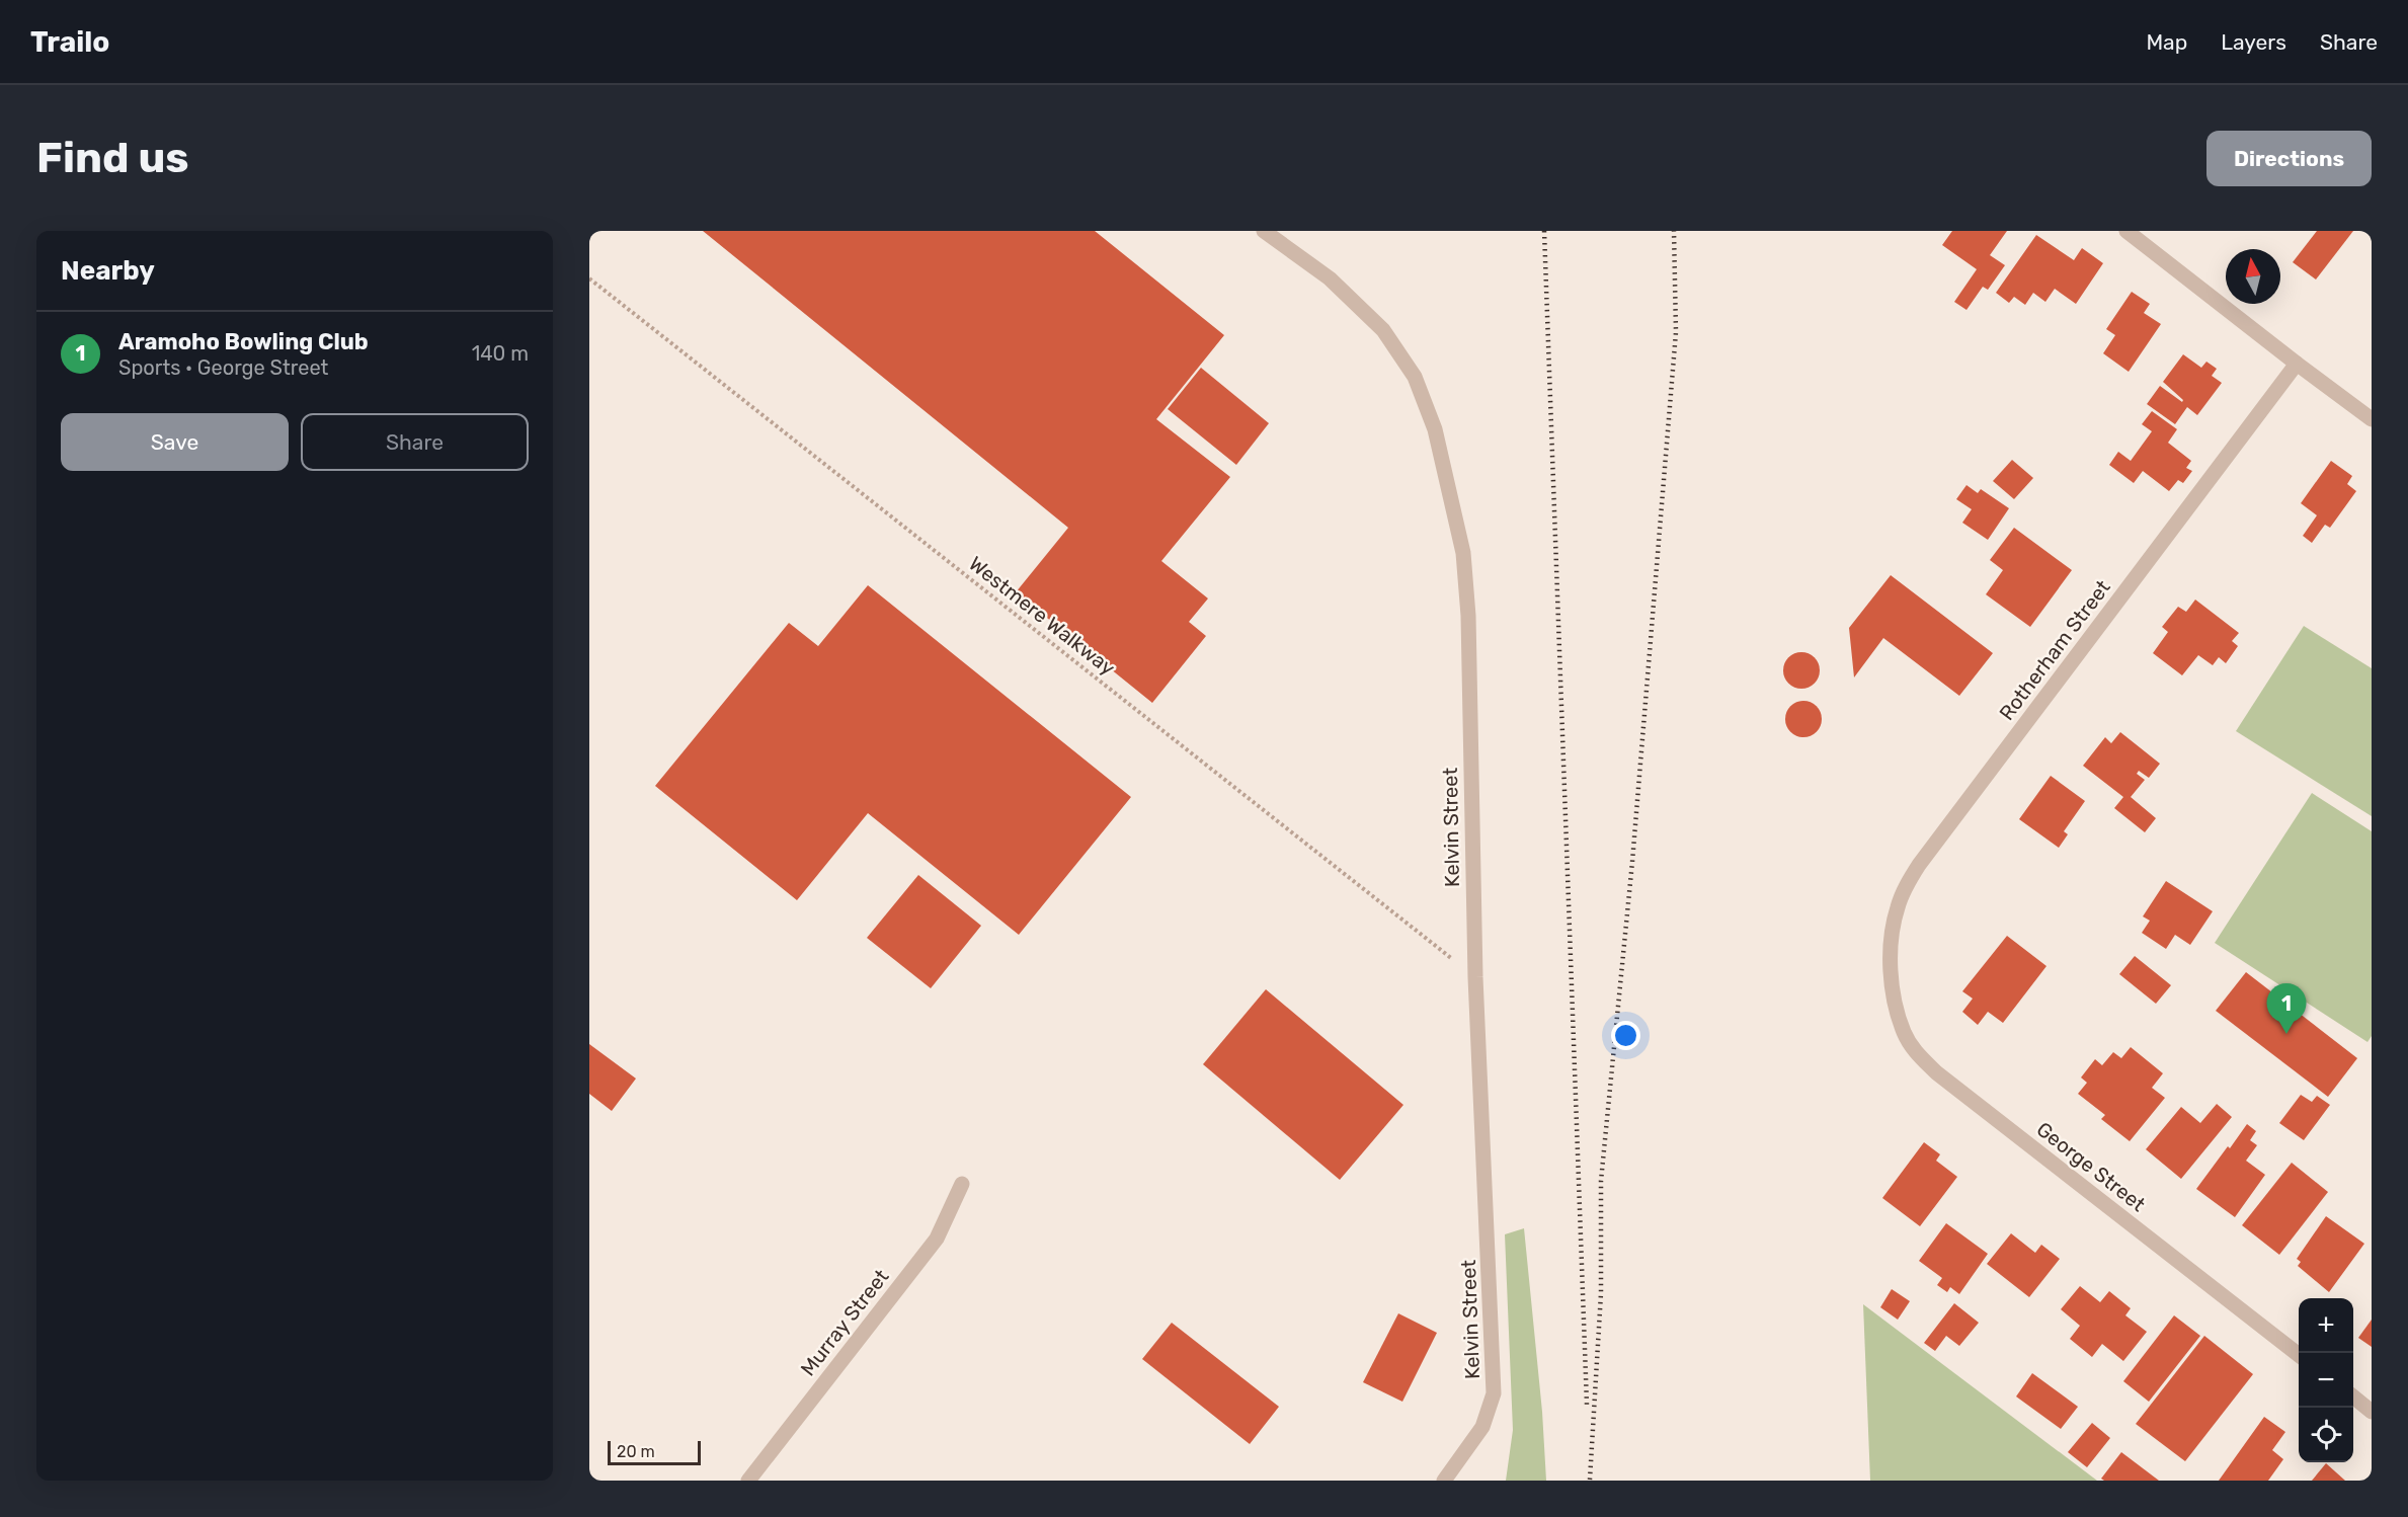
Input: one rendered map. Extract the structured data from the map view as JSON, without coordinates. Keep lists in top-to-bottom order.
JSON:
{
  "streets": {
    "street": [
      "Rotherham Street",
      "Kelvin Street",
      "George Street",
      "Murray Street"
    ],
    "path": ["Westmere Walkway"]
  },
  "crossings": [
    ["Westmere Walkway", "Kelvin Street"],
    ["Rotherham Street", "George Street"]
  ],
  "scale_bar": "20 m",
  "north": "top",
  "page": {
    "header": "Trailo",
    "nav": ["Map", "Layers", "Share"],
    "buttons": [
      "Directions",
      ["Save", "Share"]
    ],
    "title": "Find us",
    "heading": "Nearby",
    "list": [
      {
        "mark": "1",
        "name": "Aramoho Bowling Club",
        "note": "Sports · George Street",
        "value": "140 m"
      }
    ],
    "pins": "1",
    "map_buttons": ["+", "−"],
    "scale": "20 m"
  }
}
